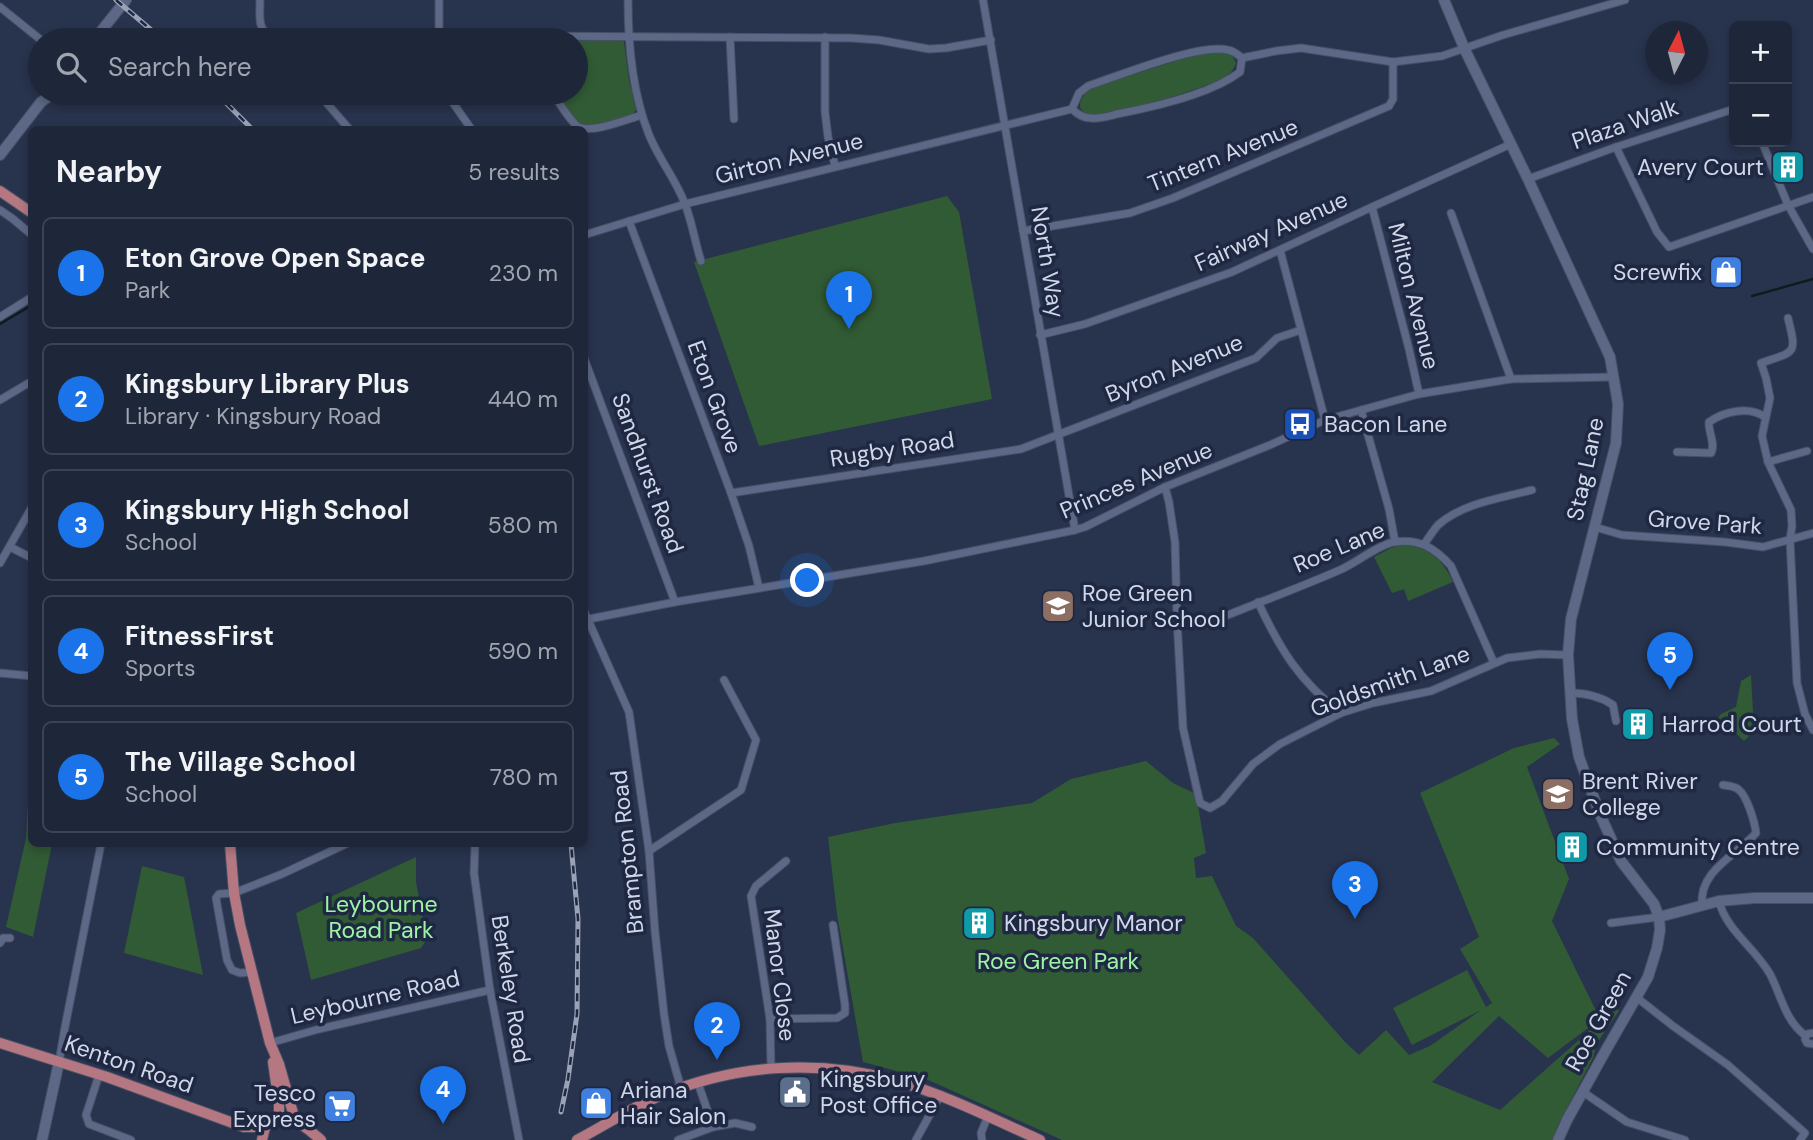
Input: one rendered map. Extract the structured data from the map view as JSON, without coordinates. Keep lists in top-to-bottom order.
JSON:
{
  "streets": {
    "main road": ["Kenton Road"],
    "street": [
      "Plaza Walk",
      "Tintern Avenue",
      "Girton Avenue",
      "Fairway Avenue",
      "North Way",
      "Milton Avenue",
      "Byron Avenue",
      "Eton Grove",
      "Rugby Road",
      "Stag Lane",
      "Sandhurst Road",
      "Princes Avenue",
      "Grove Park",
      "Roe Lane",
      "Goldsmith Lane",
      "Brampton Road",
      "Manor Close",
      "Berkeley Road",
      "Leybourne Road",
      "Roe Green"
    ]
  },
  "crossings": [
    ["Plaza Walk", "Stag Lane"],
    ["Tintern Avenue", "North Way"],
    ["Girton Avenue", "North Way"],
    ["Girton Avenue", "Eton Grove"],
    ["Fairway Avenue", "North Way"],
    ["Fairway Avenue", "Milton Avenue"],
    ["Fairway Avenue", "Stag Lane"],
    ["North Way", "Byron Avenue"],
    ["North Way", "Rugby Road"],
    ["North Way", "Princes Avenue"],
    ["Milton Avenue", "Princes Avenue"],
    ["Byron Avenue", "Rugby Road"],
    ["Eton Grove", "Rugby Road"],
    ["Eton Grove", "Princes Avenue"],
    ["Stag Lane", "Princes Avenue"],
    ["Stag Lane", "Grove Park"],
    ["Stag Lane", "Goldsmith Lane"],
    ["Stag Lane", "Roe Green"],
    ["Sandhurst Road", "Princes Avenue"],
    ["Roe Lane", "Goldsmith Lane"],
    ["Berkeley Road", "Leybourne Road"]
  ],
  "parks": ["Leybourne Road Park", "Roe Green Park"],
  "places": {
    "building": [
      "Avery Court",
      "Harrod Court",
      "Community Centre",
      "Kingsbury Manor"
    ],
    "shop": ["Screwfix", "Ariana Hair Salon"],
    "bus stop": ["Bacon Lane"],
    "school or university": ["Roe Green Junior School", "Brent River College"],
    "public building": ["Kingsbury Post Office"],
    "supermarket": ["Tesco Express"]
  },
  "north": "top",
  "page": {
    "map_buttons": ["+", "−"],
    "search": "Search here",
    "heading": ["Nearby", "5 results"],
    "list": [
      {
        "mark": "1",
        "name": "Eton Grove Open Space",
        "note": "Park",
        "value": "230 m"
      },
      {
        "mark": "2",
        "name": "Kingsbury Library Plus",
        "note": "Library · Kingsbury Road",
        "value": "440 m"
      },
      {
        "mark": "3",
        "name": "Kingsbury High School",
        "note": "School",
        "value": "580 m"
      },
      {
        "mark": "4",
        "name": "FitnessFirst",
        "note": "Sports",
        "value": "590 m"
      },
      {
        "mark": "5",
        "name": "The Village School",
        "note": "School",
        "value": "780 m"
      }
    ],
    "pins": [
      "1",
      "5",
      "3",
      "2",
      "4"
    ]
  }
}
